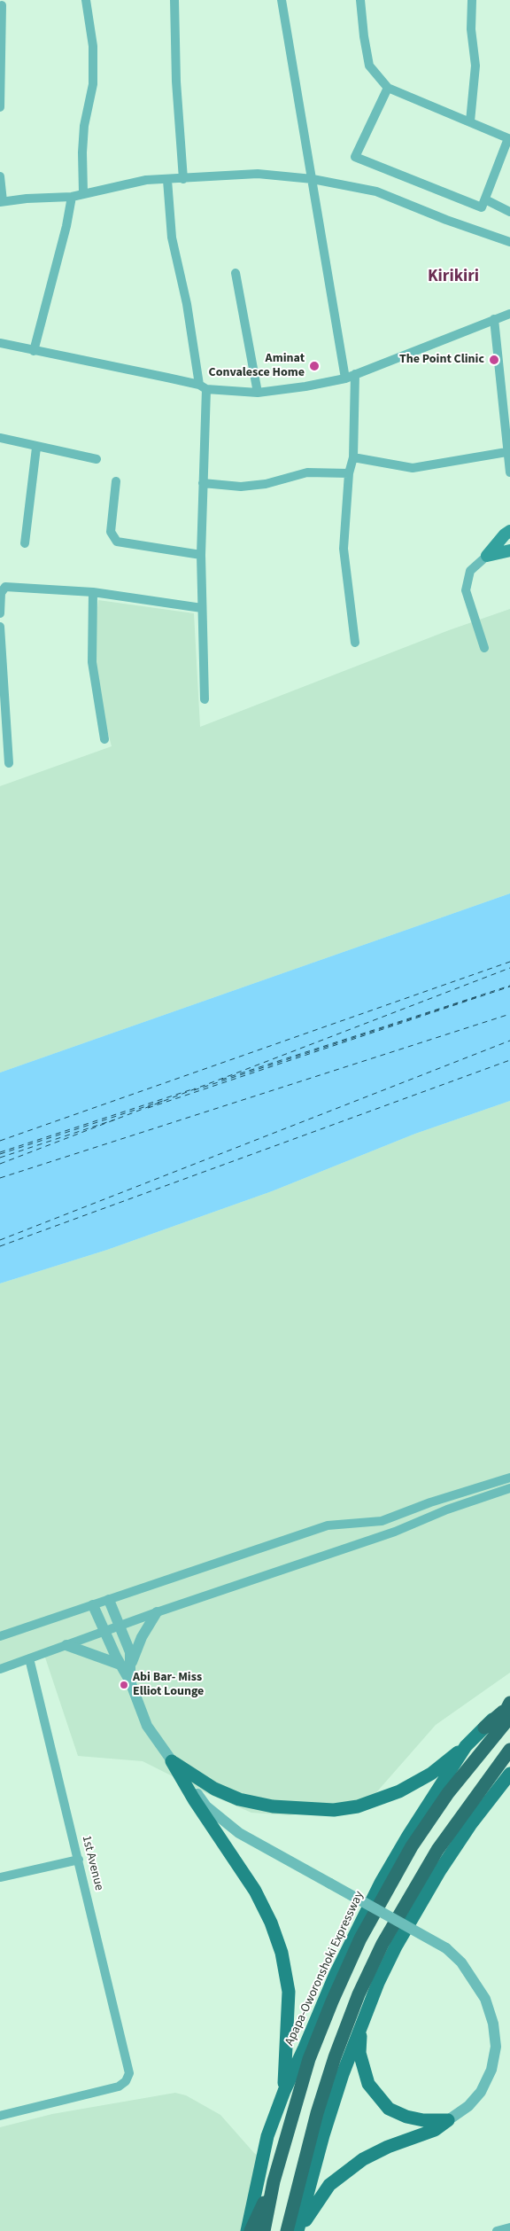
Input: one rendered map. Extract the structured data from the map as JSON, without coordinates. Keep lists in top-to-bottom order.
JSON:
{
  "streets": {
    "highway": ["Apapa-Oworonshoki Expressway"],
    "street": ["1st Avenue"]
  },
  "districts": ["Kirikiri"],
  "places": ["The Point Clinic", "Aminat Convalesce Home", "Abi Bar- Miss Elliot Lounge"]
}
